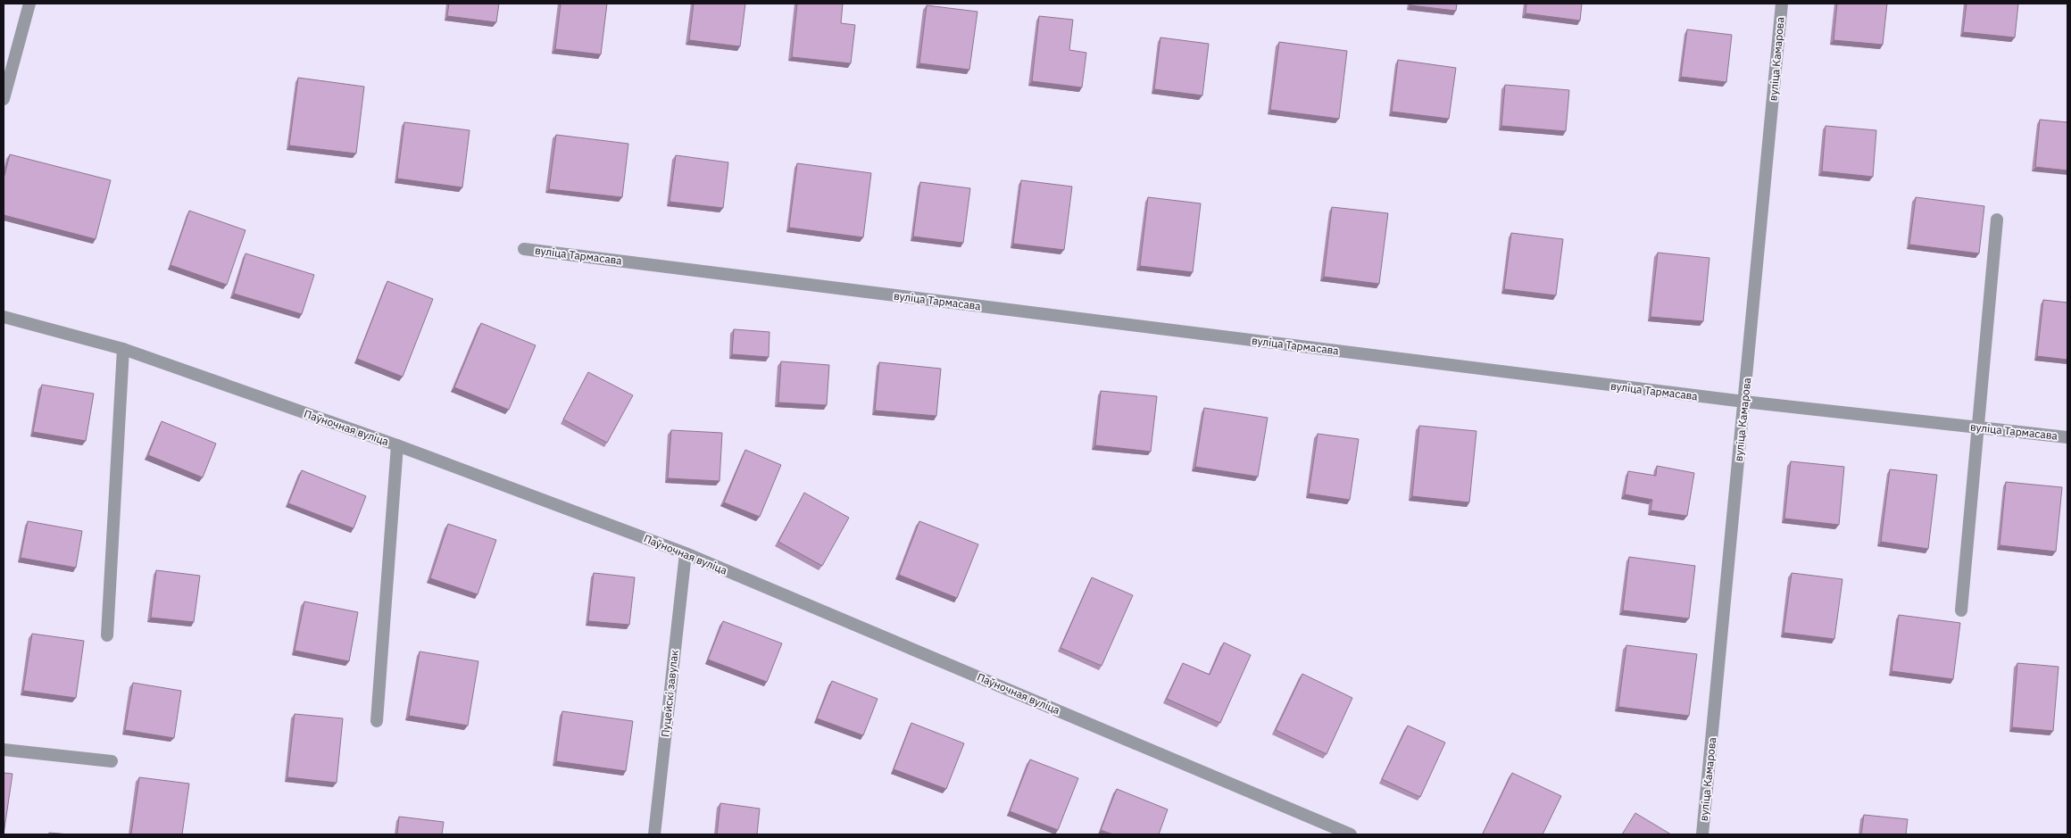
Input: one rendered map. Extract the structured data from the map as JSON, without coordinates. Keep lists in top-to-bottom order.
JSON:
{
  "streets": {
    "street": [
      "вуліца Камарова",
      "вуліца Тармасава",
      "Паўночная вуліца",
      "Пуцейскі завулак"
    ]
  },
  "crossings": [
    ["вуліца Камарова", "вуліца Тармасава"],
    ["Паўночная вуліца", "Пуцейскі завулак"]
  ]
}
